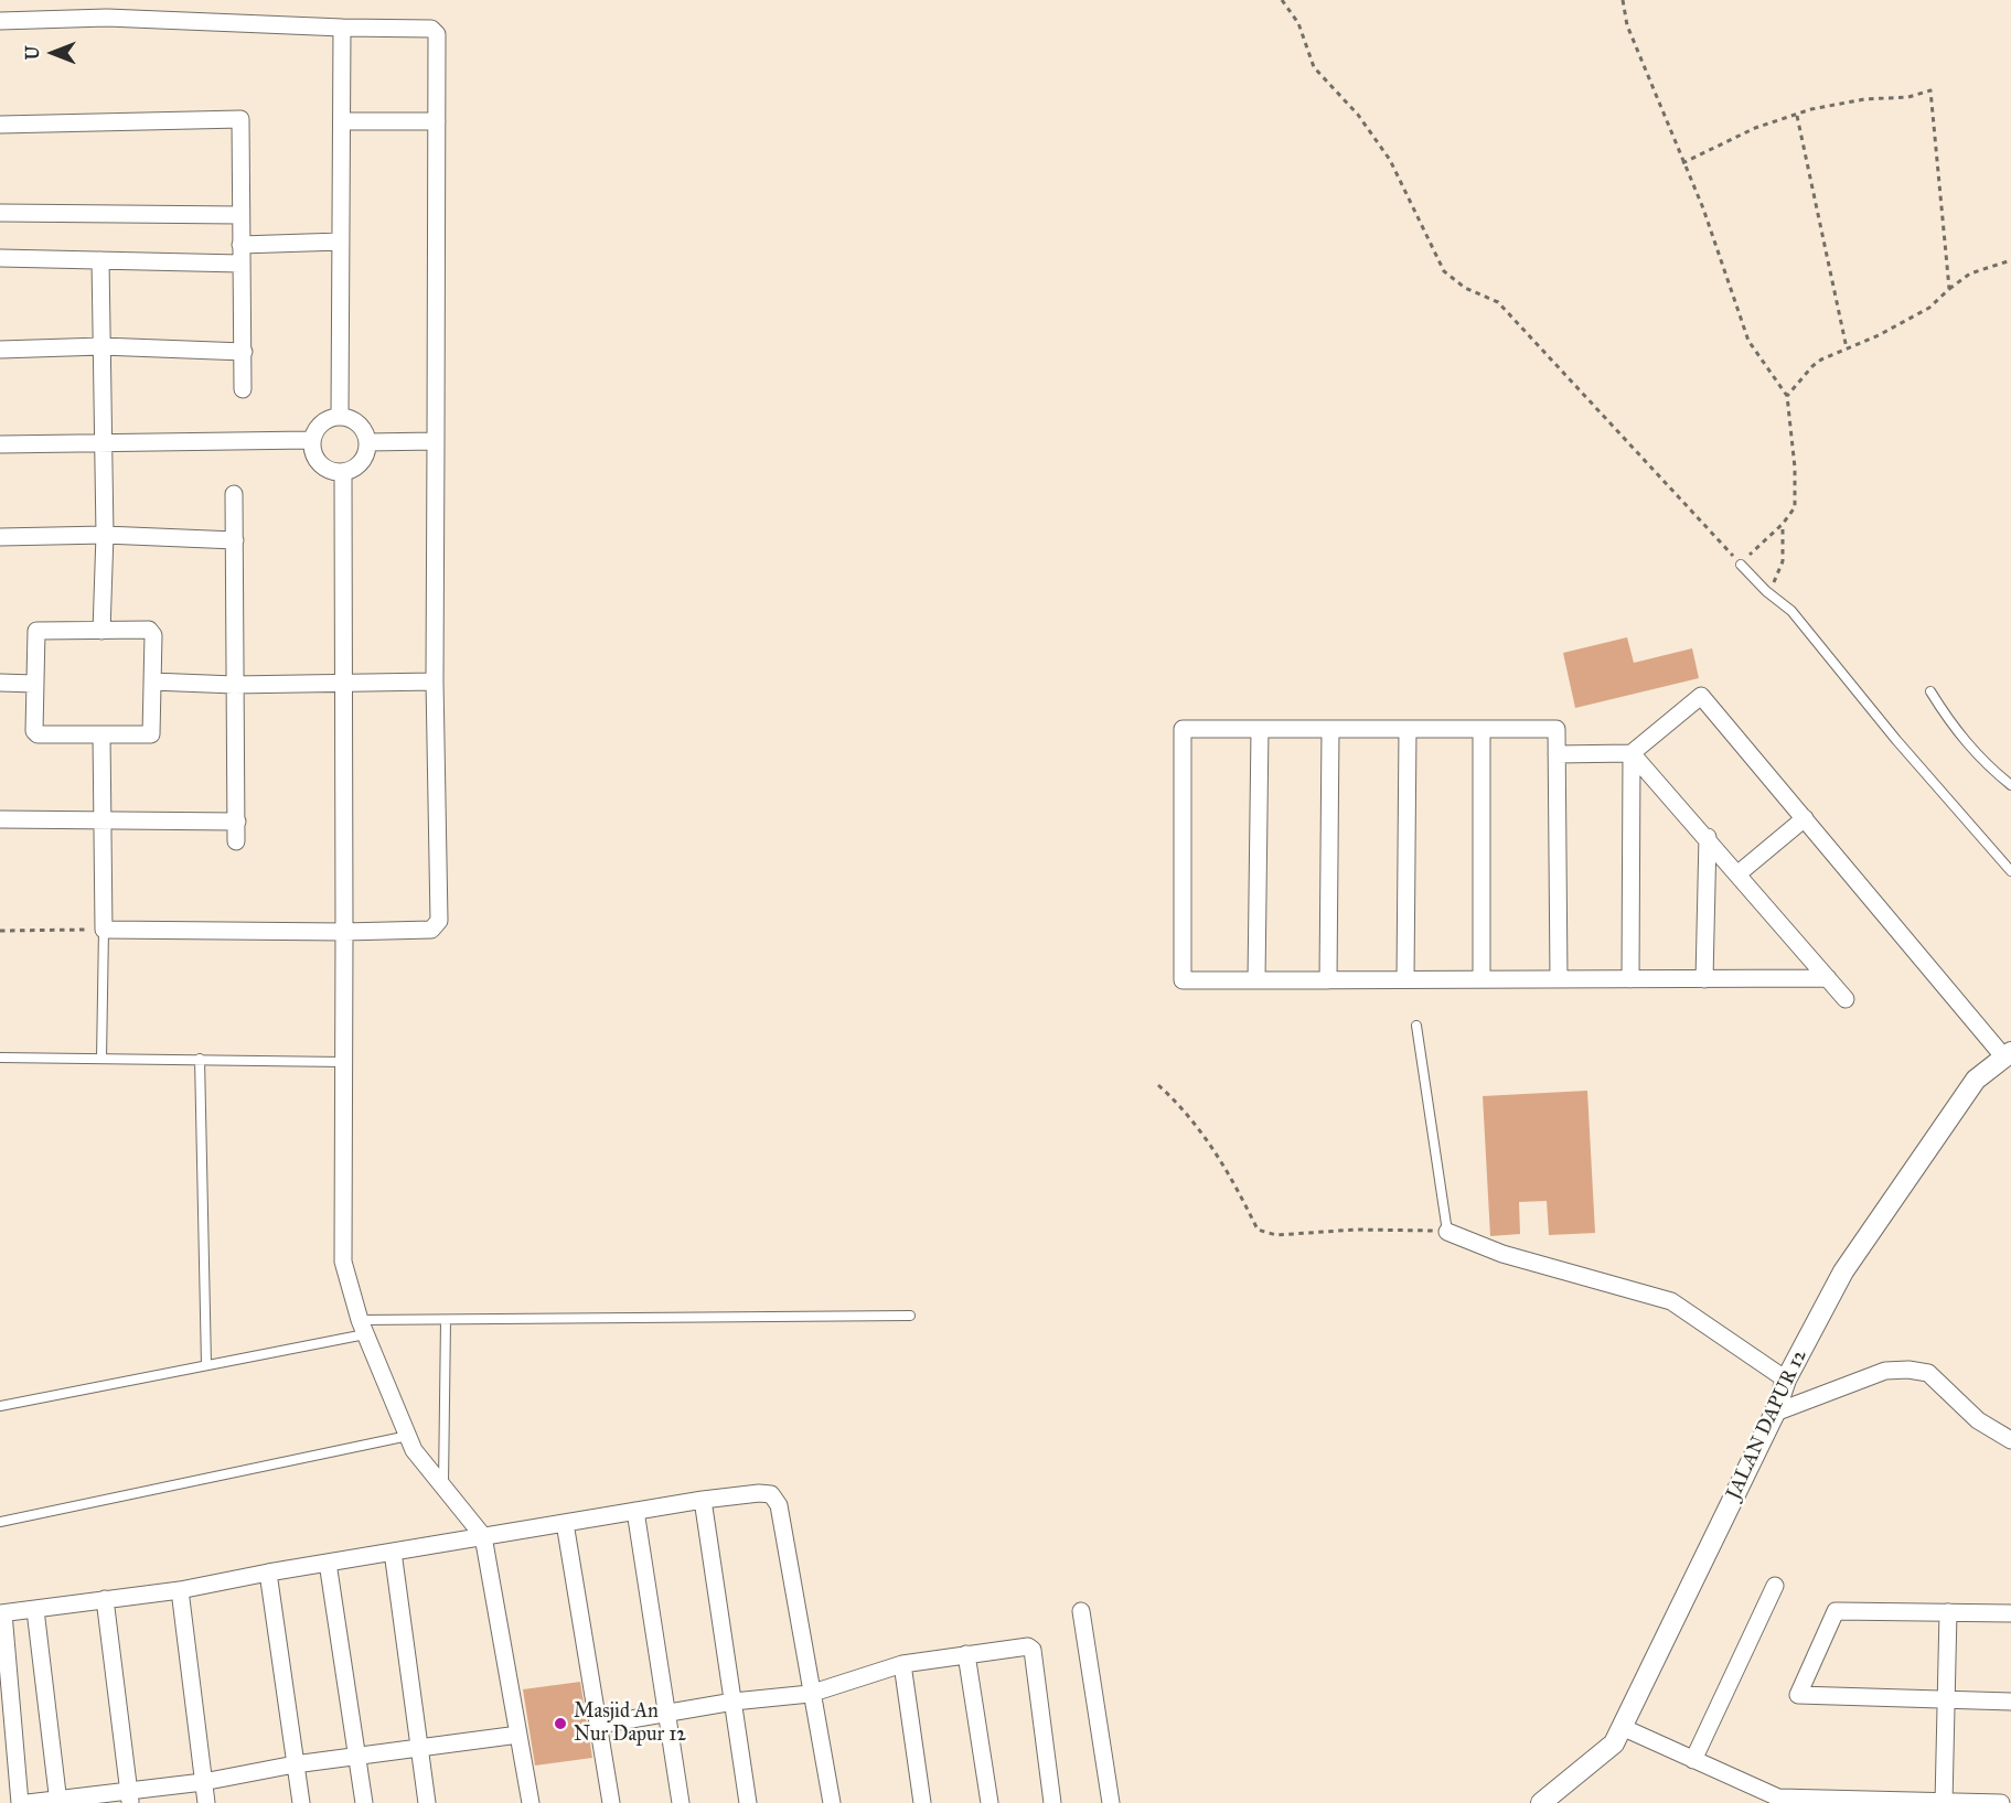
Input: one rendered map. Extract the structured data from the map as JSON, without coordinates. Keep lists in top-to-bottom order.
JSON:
{
  "streets": {
    "street": ["JALAN DAPUR 12"]
  },
  "places": ["Masjid An Nur Dapur 12"],
  "north": "left"
}
